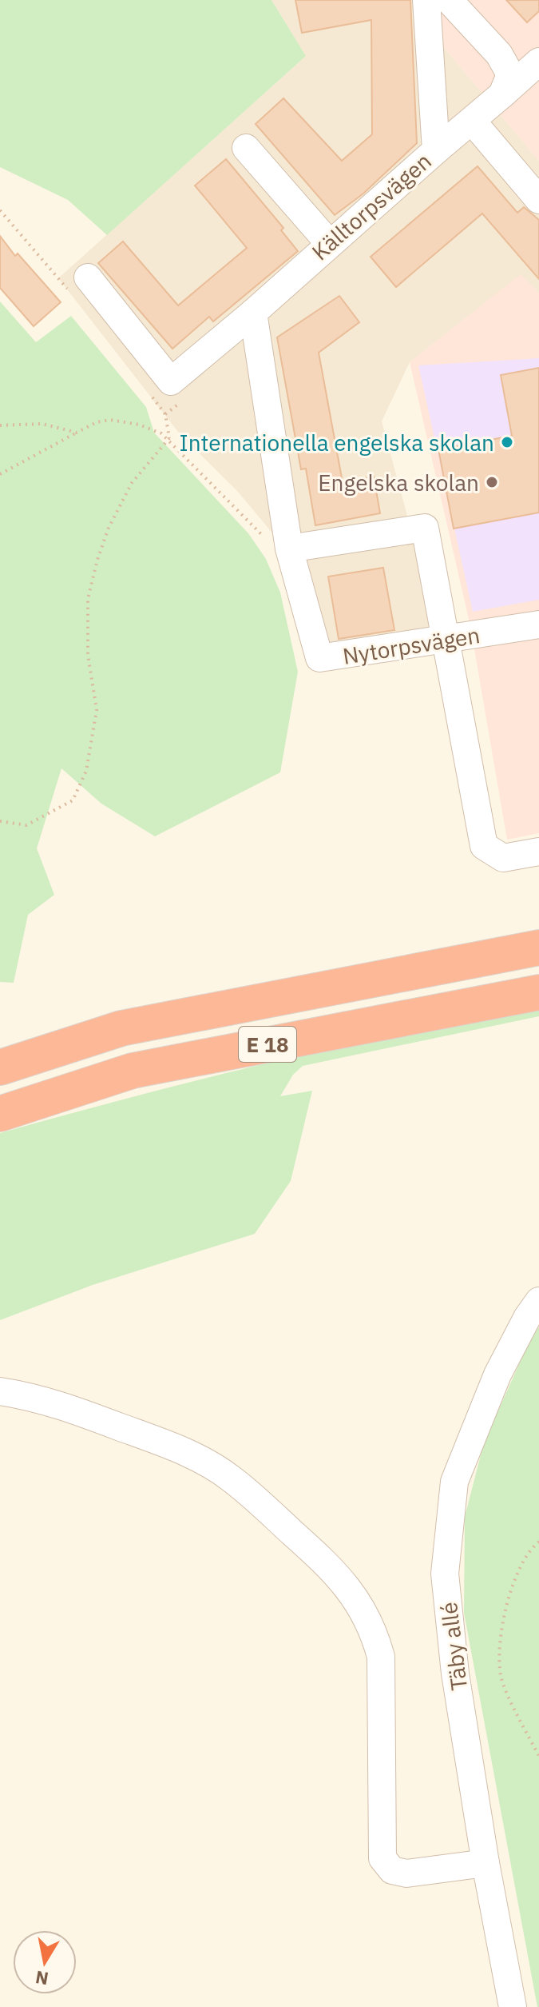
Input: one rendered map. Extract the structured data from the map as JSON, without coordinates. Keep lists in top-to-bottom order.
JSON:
{
  "streets": {
    "highway": ["E 18"],
    "street": ["Källtorpsvägen", "Nytorpsvägen", "Täby allé"]
  },
  "places": ["Internationella engelska skolan", "Engelska skolan"],
  "north": "bottom"
}
